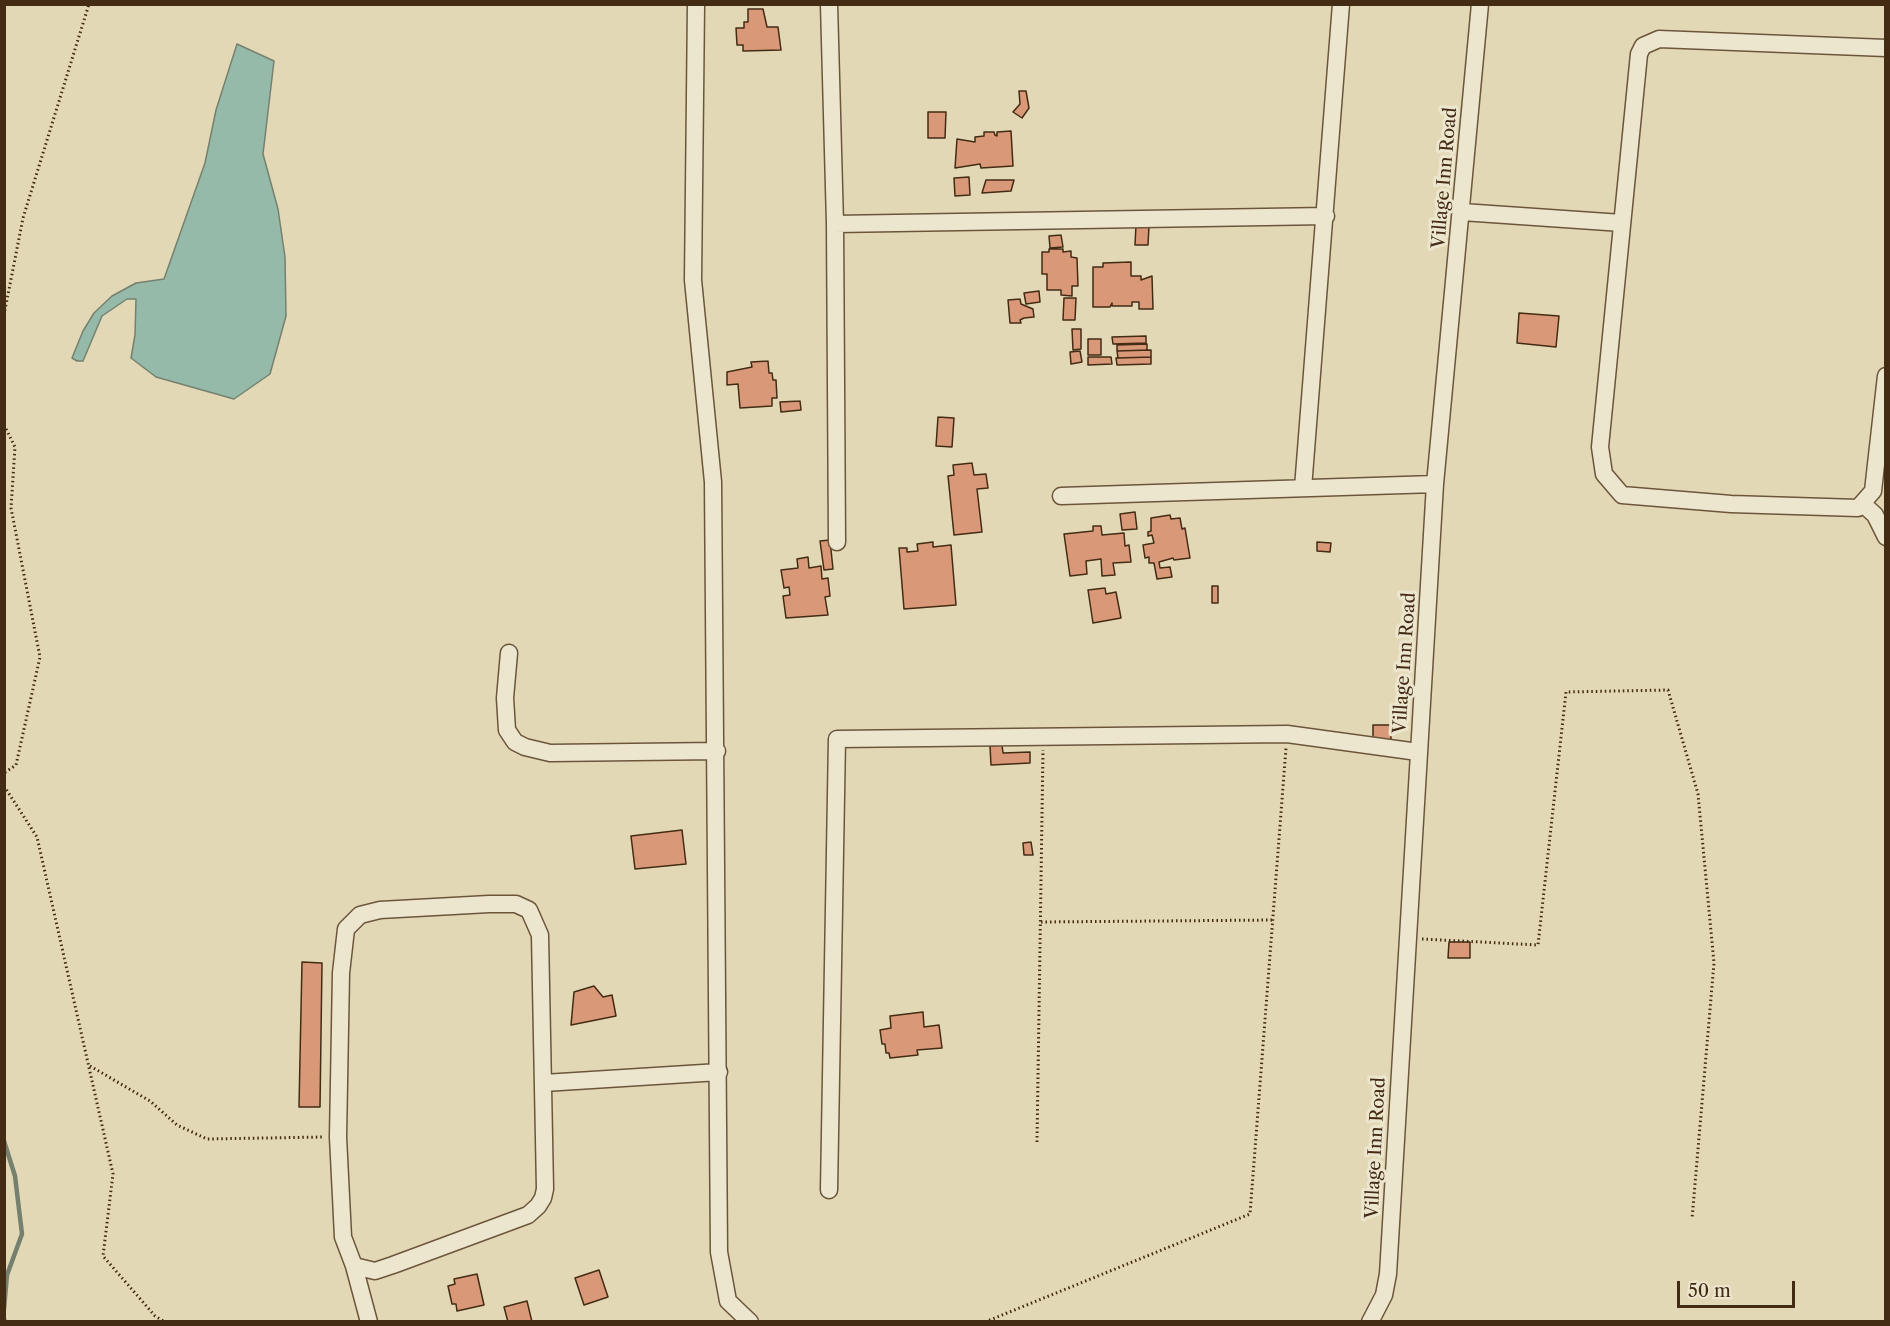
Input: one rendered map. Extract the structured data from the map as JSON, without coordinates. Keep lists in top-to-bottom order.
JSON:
{
  "streets": {
    "street": ["Village Inn Road"]
  },
  "scale_bar": "50 m"
}
